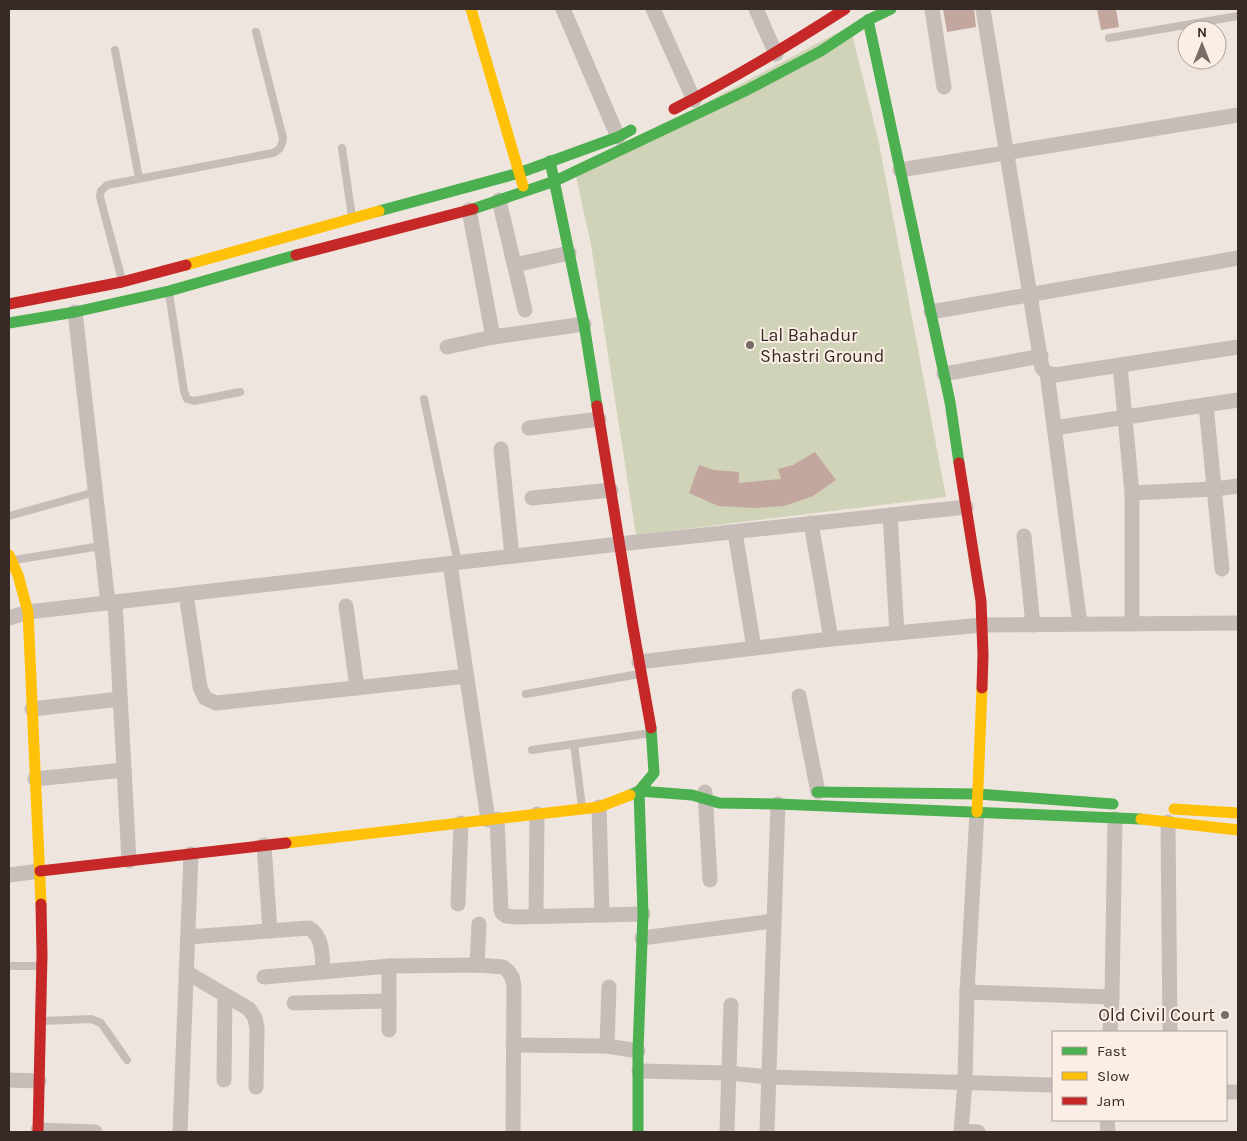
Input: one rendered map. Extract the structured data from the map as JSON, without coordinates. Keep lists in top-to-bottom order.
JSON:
{
  "places": ["Lal Bahadur Shastri Ground", "Old Civil Court"],
  "legend": ["Fast", "Slow", "Jam"],
  "north": "top"
}
